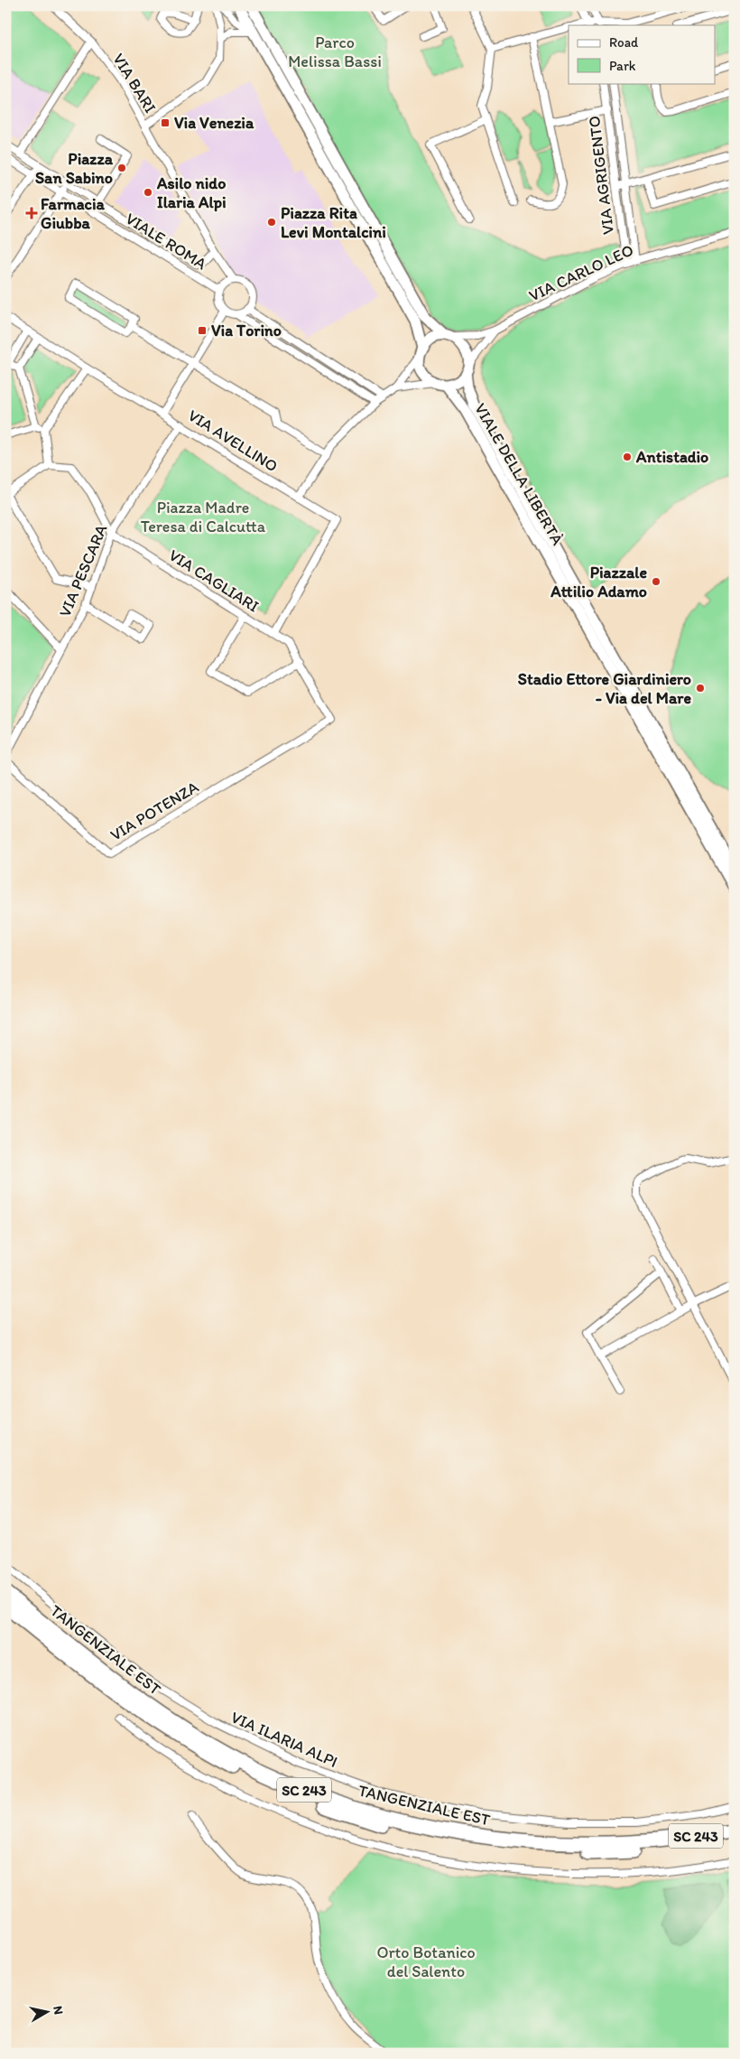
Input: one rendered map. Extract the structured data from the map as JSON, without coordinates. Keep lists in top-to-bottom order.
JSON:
{
  "streets": {
    "highway": ["TANGENZIALE EST", "SC 243"],
    "main road": ["VIALE DELLA LIBERTÀ"],
    "street": [
      "VIA BARI",
      "VIA AGRIGENTO",
      "VIALE ROMA",
      "VIA CARLO LEO",
      "VIA AVELLINO",
      "VIA PESCARA",
      "VIA CAGLIARI",
      "VIA POTENZA",
      "VIA ILARIA ALPI"
    ]
  },
  "crossings": [
    ["VIA BARI", "VIALE ROMA"],
    ["VIA AGRIGENTO", "VIA CARLO LEO"],
    ["VIA CARLO LEO", "VIALE DELLA LIBERTÀ"],
    ["VIA AVELLINO", "VIA PESCARA"],
    ["VIA AVELLINO", "VIA CAGLIARI"],
    ["VIA PESCARA", "VIA CAGLIARI"],
    ["VIA CAGLIARI", "VIA POTENZA"]
  ],
  "parks": ["Parco Melissa Bassi", "Piazza Madre Teresa di Calcutta", "Orto Botanico del Salento"],
  "places": {
    "transit": ["Via Venezia", "Via Torino"],
    "other": [
      "Piazza San Sabino",
      "Asilo nido Ilaria Alpi",
      "Piazza Rita Levi Montalcini",
      "Antistadio",
      "Piazzale Attilio Adamo",
      "Stadio Ettore Giardiniero - Via del Mare"
    ],
    "health": ["Farmacia Giubba"]
  },
  "legend": ["Road", "Park"],
  "north": "right"
}
